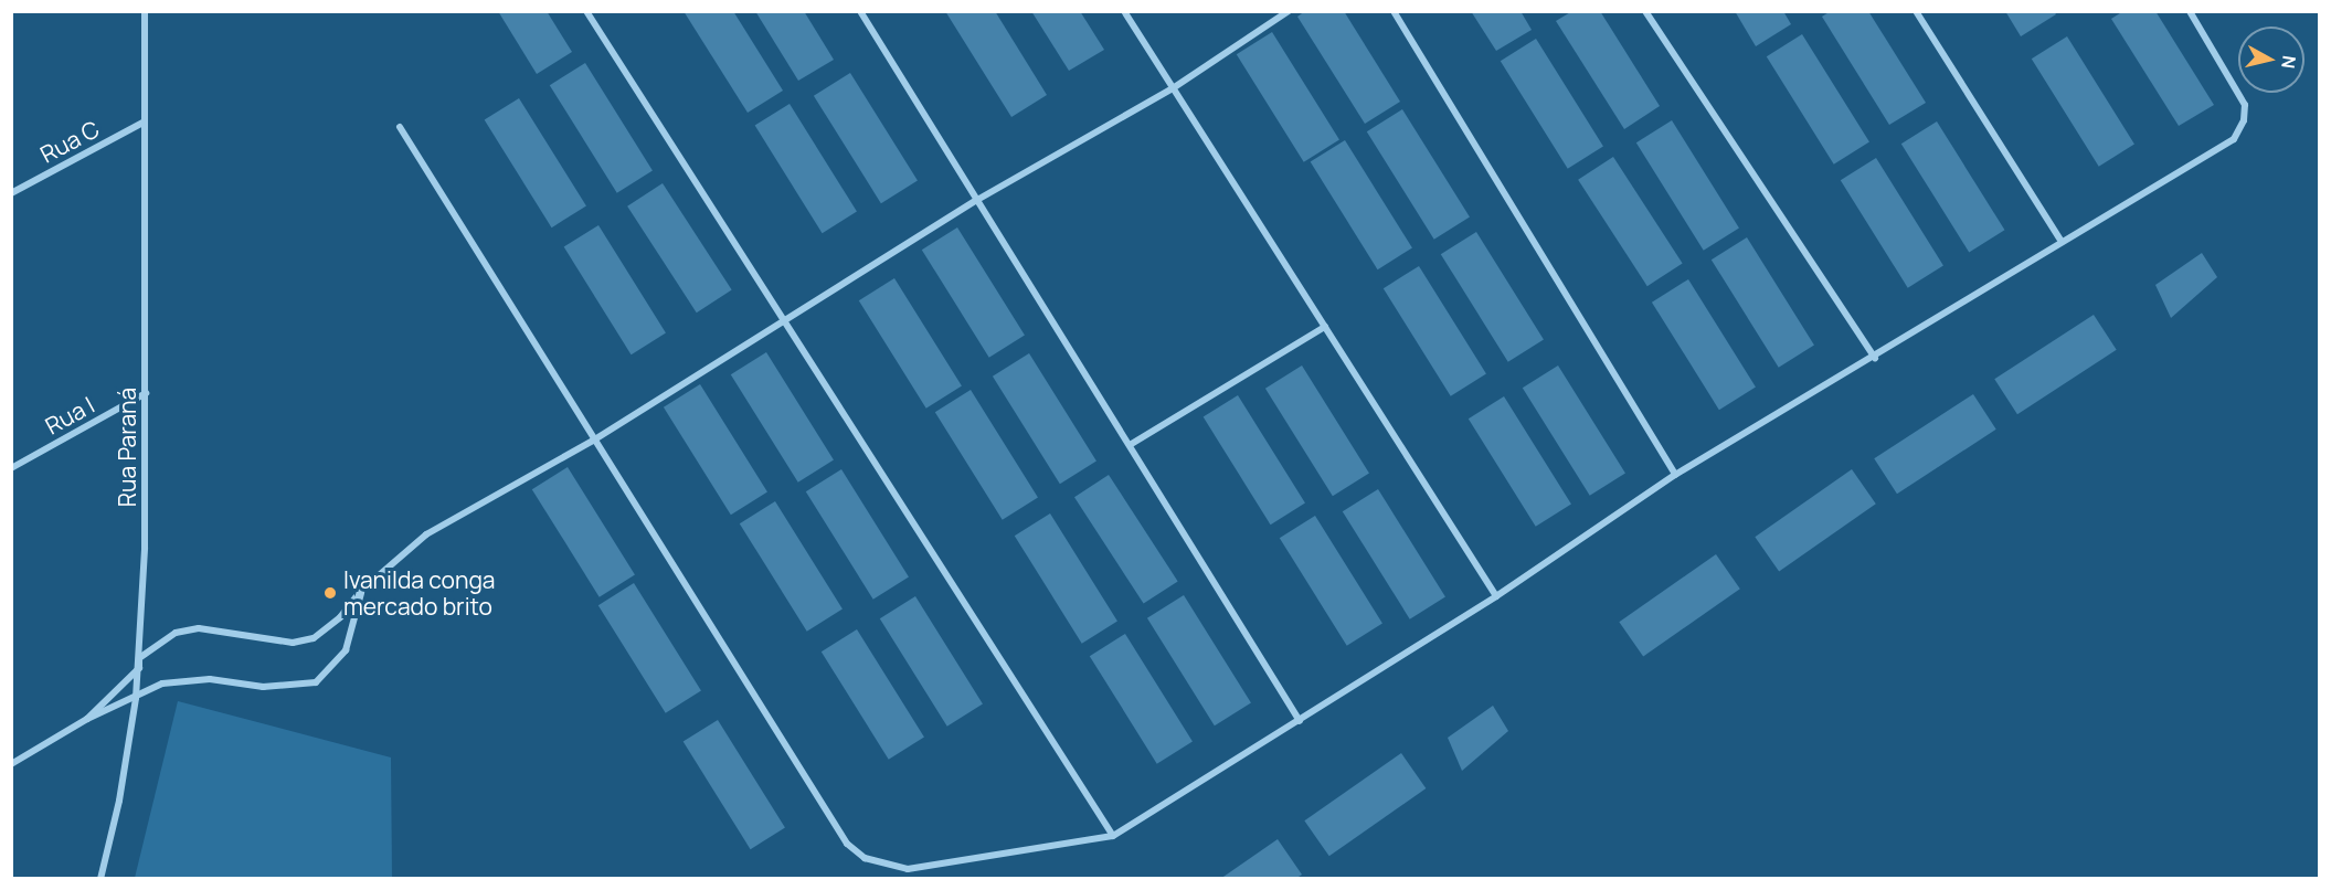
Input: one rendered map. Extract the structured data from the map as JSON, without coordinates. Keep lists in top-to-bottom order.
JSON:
{
  "streets": {
    "street": ["Rua C", "Rua I", "Rua Paraná"]
  },
  "crossings": [
    ["Rua C", "Rua Paraná"],
    ["Rua I", "Rua Paraná"]
  ],
  "places": ["Ivanilda conga mercado brito"],
  "north": "right"
}
